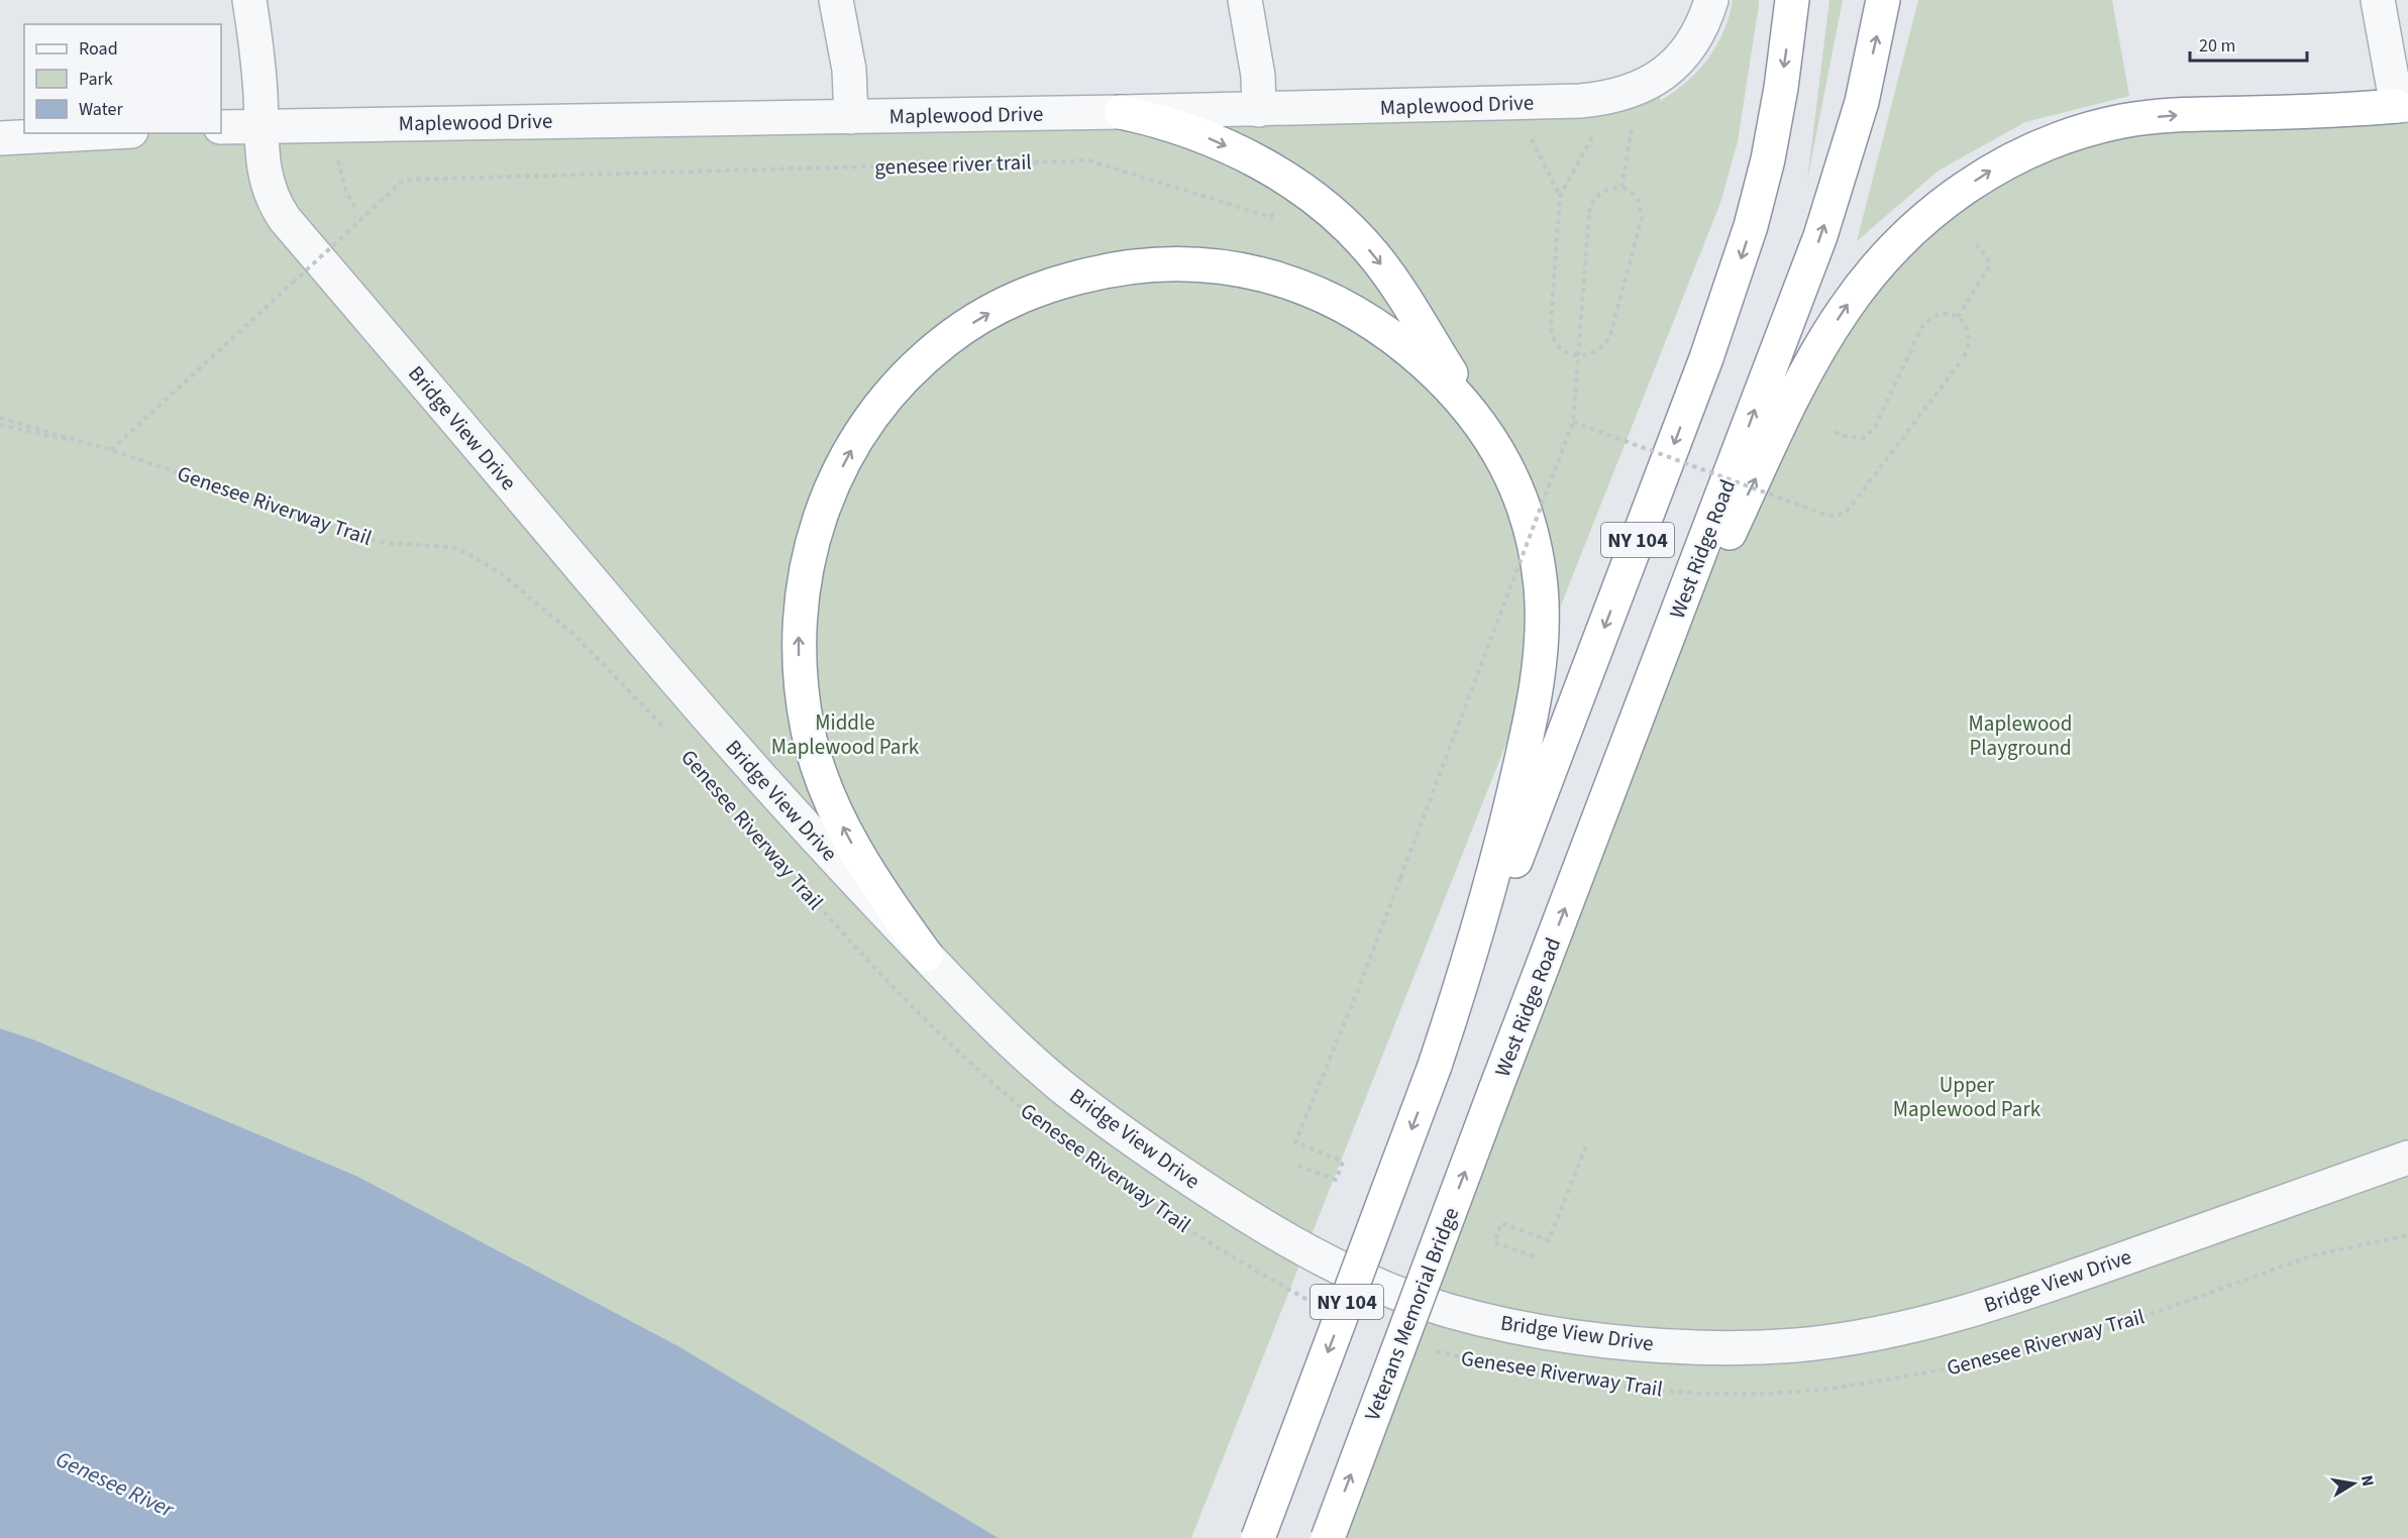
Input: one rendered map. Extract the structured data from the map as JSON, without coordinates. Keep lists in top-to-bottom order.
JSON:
{
  "streets": {
    "highway": ["NY 104", "West Ridge Road", "Veterans Memorial Bridge"],
    "street": ["Maplewood Drive", "Bridge View Drive"],
    "path": ["genesee river trail", "Genesee Riverway Trail"]
  },
  "crossings": [
    ["Maplewood Drive", "Bridge View Drive"],
    ["genesee river trail", "Genesee Riverway Trail"],
    ["West Ridge Road", "Veterans Memorial Bridge"]
  ],
  "water": ["Genesee River"],
  "parks": ["Middle Maplewood Park", "Maplewood Playground", "Upper Maplewood Park"],
  "legend": ["Road", "Park", "Water"],
  "scale_bar": "20 m",
  "north": "right"
}
